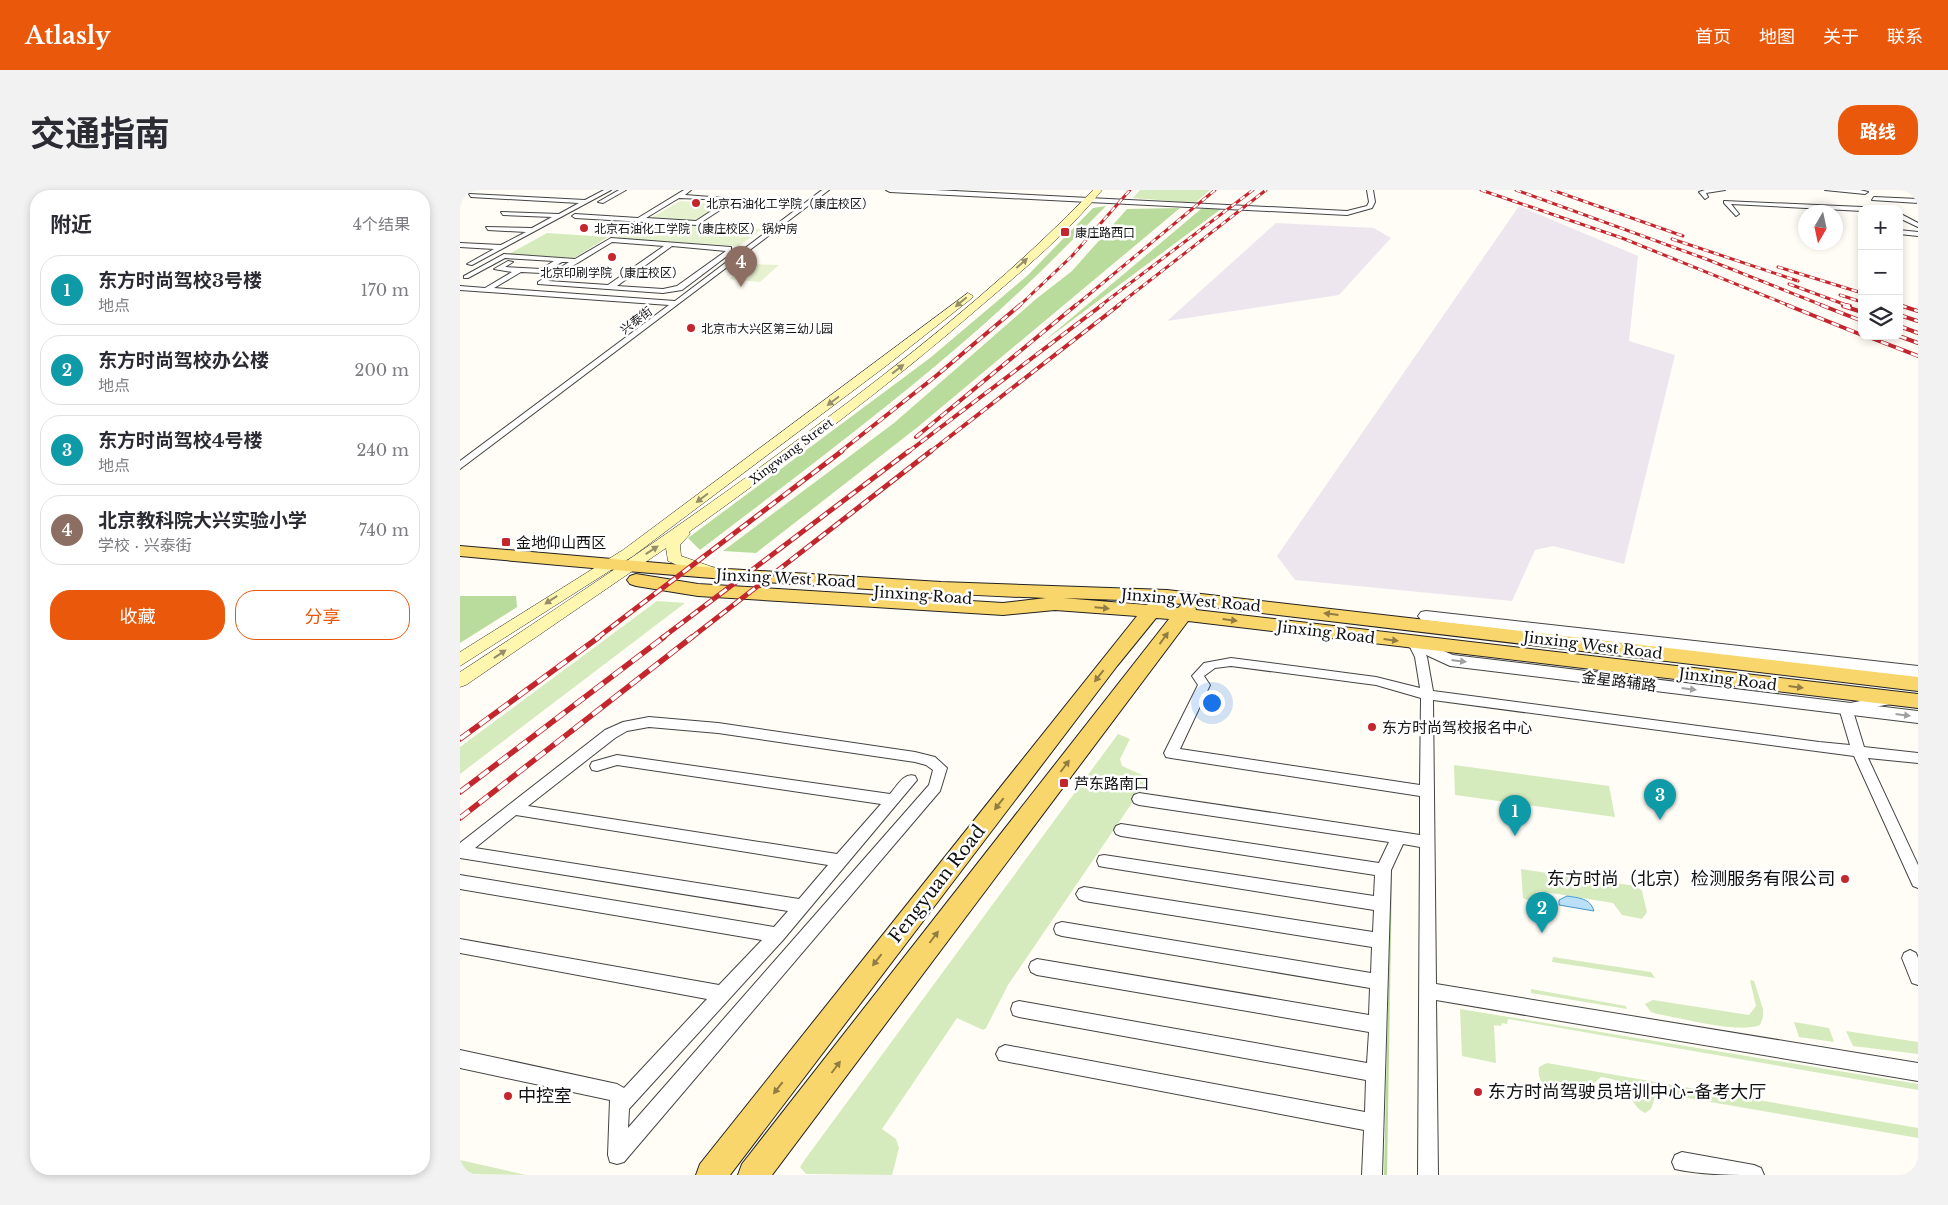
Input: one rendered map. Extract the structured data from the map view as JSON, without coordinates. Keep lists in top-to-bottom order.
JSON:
{
  "streets": {
    "main road": [
      "Xingwang Street",
      "Jinxing West Road",
      "Jinxing Road",
      "Fengyuan Road"
    ],
    "street": ["兴泰街", "金星路辅路"]
  },
  "crossings": [
    ["Xingwang Street", "Jinxing West Road"],
    ["Xingwang Street", "Jinxing Road"],
    ["Jinxing West Road", "Jinxing Road"],
    ["Jinxing West Road", "Fengyuan Road"],
    ["Jinxing Road", "金星路辅路"],
    ["Jinxing Road", "Fengyuan Road"]
  ],
  "one_way": ["Jinxing West Road"],
  "places": {
    "other": [
      "北京石油化工学院（康庄校区）",
      "北京石油化工学院（康庄校区）锅炉房",
      "北京印刷学院（康庄校区）",
      "北京市大兴区第三幼儿园",
      "东方时尚驾校报名中心",
      "东方时尚（北京）检测服务有限公司",
      "东方时尚驾驶员培训中心-备考大厅",
      "中控室"
    ],
    "transit": ["康庄路西口", "金地仰山西区", "芦东路南口"]
  },
  "north": "bottom",
  "page": {
    "header": "Atlasly",
    "nav": [
      "首页",
      "地图",
      "关于",
      "联系"
    ],
    "title": "交通指南",
    "buttons": [
      "路线",
      ["收藏", "分享"]
    ],
    "heading": ["附近", "4个结果"],
    "map_buttons": ["+", "−"],
    "pins": [
      "4",
      "3",
      "1",
      "2"
    ],
    "list": [
      {
        "mark": "1",
        "name": "东方时尚驾校3号楼",
        "note": "地点",
        "value": "170 m"
      },
      {
        "mark": "2",
        "name": "东方时尚驾校办公楼",
        "note": "地点",
        "value": "200 m"
      },
      {
        "mark": "3",
        "name": "东方时尚驾校4号楼",
        "note": "地点",
        "value": "240 m"
      },
      {
        "mark": "4",
        "name": "北京教科院大兴实验小学",
        "note": "学校 · 兴泰街",
        "value": "740 m"
      }
    ]
  }
}
